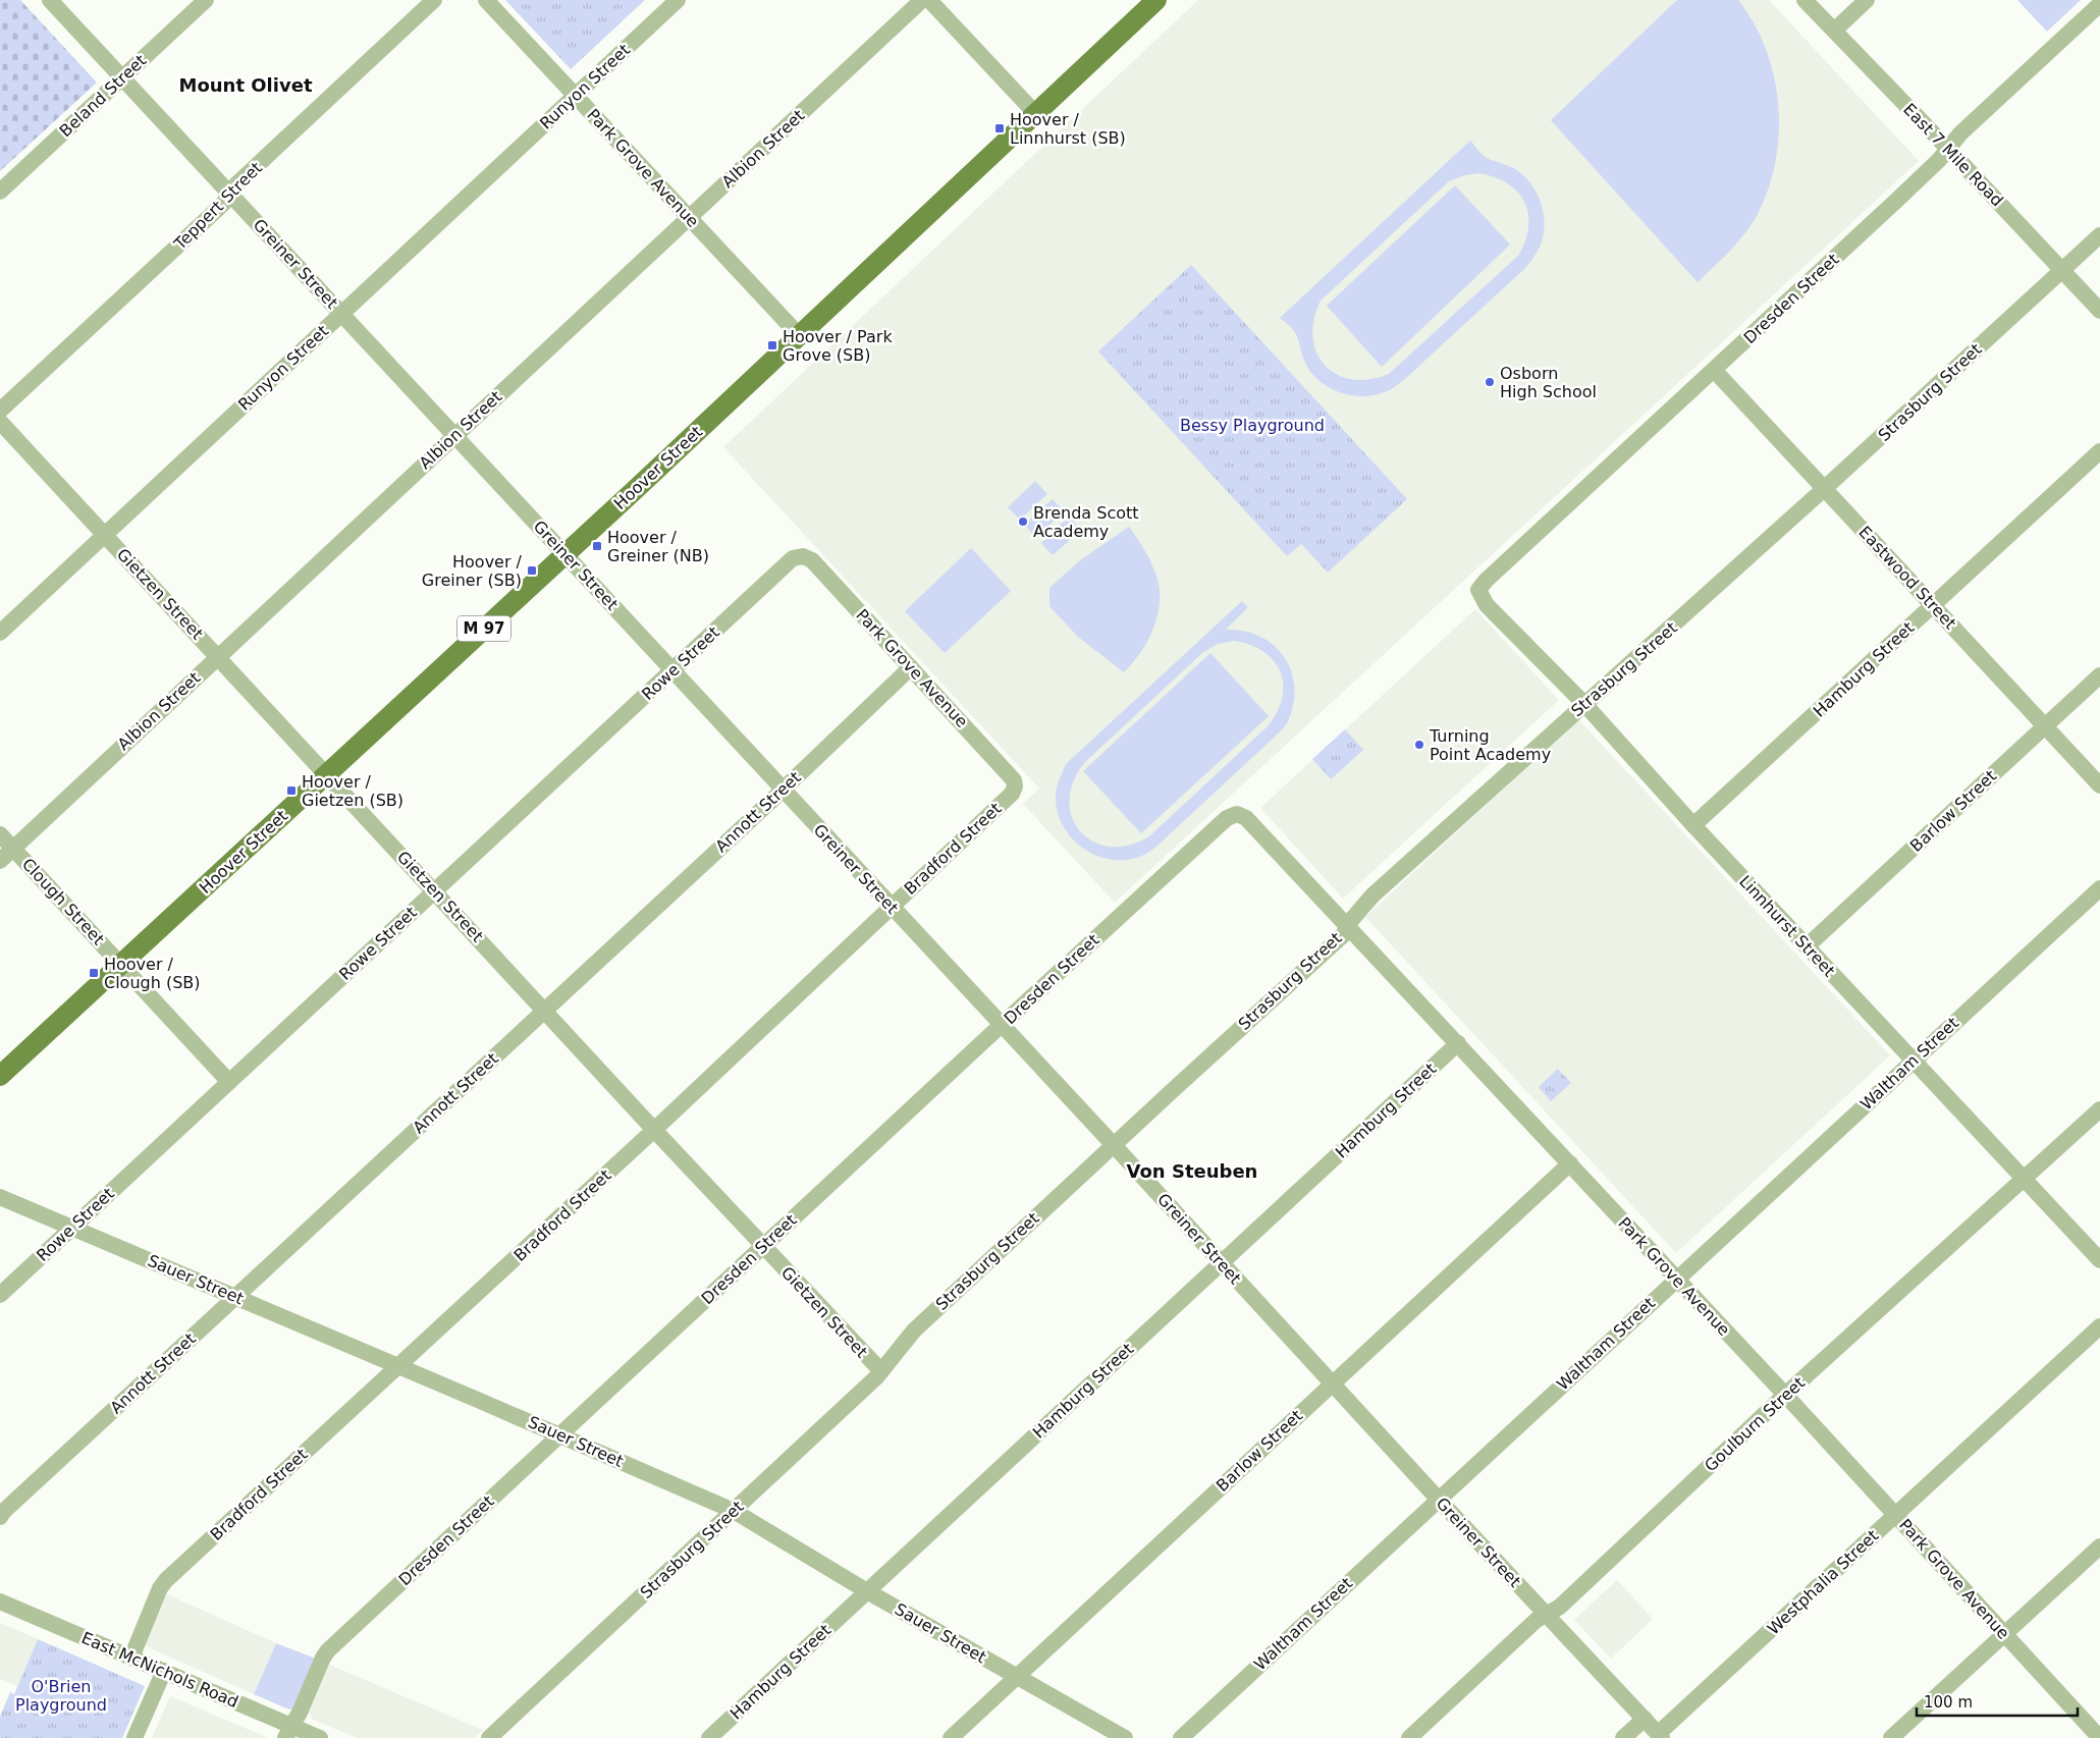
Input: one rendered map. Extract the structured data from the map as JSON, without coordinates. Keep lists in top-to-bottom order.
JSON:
{
  "streets": {
    "main road": ["Hoover Street", "M 97"],
    "street": [
      "Runyon Street",
      "Beland Street",
      "Albion Street",
      "East 7 Mile Road",
      "Park Grove Avenue",
      "Teppert Street",
      "Greiner Street",
      "Dresden Street",
      "Strasburg Street",
      "Eastwood Street",
      "Gietzen Street",
      "Rowe Street",
      "Hamburg Street",
      "Barlow Street",
      "Annott Street",
      "Bradford Street",
      "Clough Street",
      "Linnhurst Street",
      "Waltham Street",
      "Sauer Street",
      "Goulburn Street",
      "Westphalia Street",
      "East McNichols Road"
    ]
  },
  "crossings": [
    ["Runyon Street", "Park Grove Avenue"],
    ["Runyon Street", "Greiner Street"],
    ["Runyon Street", "Gietzen Street"],
    ["Beland Street", "Greiner Street"],
    ["Albion Street", "Park Grove Avenue"],
    ["Albion Street", "Greiner Street"],
    ["Albion Street", "Gietzen Street"],
    ["Albion Street", "Clough Street"],
    ["East 7 Mile Road", "Dresden Street"],
    ["East 7 Mile Road", "Strasburg Street"],
    ["Park Grove Avenue", "Dresden Street"],
    ["Park Grove Avenue", "Strasburg Street"],
    ["Park Grove Avenue", "Hoover Street"],
    ["Park Grove Avenue", "Rowe Street"],
    ["Park Grove Avenue", "Hamburg Street"],
    ["Park Grove Avenue", "Barlow Street"],
    ["Park Grove Avenue", "Annott Street"],
    ["Park Grove Avenue", "Bradford Street"],
    ["Park Grove Avenue", "Waltham Street"],
    ["Park Grove Avenue", "Goulburn Street"],
    ["Park Grove Avenue", "Westphalia Street"],
    ["Teppert Street", "Greiner Street"],
    ["Greiner Street", "Dresden Street"],
    ["Greiner Street", "Strasburg Street"],
    ["Greiner Street", "Hoover Street"],
    ["Greiner Street", "Rowe Street"],
    ["Greiner Street", "Hamburg Street"],
    ["Greiner Street", "Barlow Street"],
    ["Greiner Street", "Annott Street"],
    ["Greiner Street", "Bradford Street"],
    ["Greiner Street", "Waltham Street"],
    ["Greiner Street", "Goulburn Street"],
    ["Greiner Street", "Westphalia Street"],
    ["Dresden Street", "Eastwood Street"],
    ["Dresden Street", "Gietzen Street"],
    ["Dresden Street", "Linnhurst Street"],
    ["Dresden Street", "Sauer Street"],
    ["Dresden Street", "East McNichols Road"],
    ["Strasburg Street", "Eastwood Street"],
    ["Strasburg Street", "Gietzen Street"],
    ["Strasburg Street", "Linnhurst Street"],
    ["Strasburg Street", "Sauer Street"],
    ["Hoover Street", "Gietzen Street"],
    ["Hoover Street", "Clough Street"],
    ["Eastwood Street", "Hamburg Street"],
    ["Eastwood Street", "Barlow Street"],
    ["Gietzen Street", "Rowe Street"],
    ["Gietzen Street", "Annott Street"],
    ["Gietzen Street", "Bradford Street"],
    ["Rowe Street", "Clough Street"],
    ["Rowe Street", "Sauer Street"],
    ["Hamburg Street", "Linnhurst Street"],
    ["Hamburg Street", "Sauer Street"],
    ["Barlow Street", "Linnhurst Street"],
    ["Barlow Street", "Sauer Street"],
    ["Annott Street", "Sauer Street"],
    ["Bradford Street", "Sauer Street"],
    ["Bradford Street", "East McNichols Road"],
    ["Linnhurst Street", "Waltham Street"],
    ["Linnhurst Street", "Goulburn Street"]
  ],
  "districts": ["Mount Olivet", "Von Steuben"],
  "parks": ["Bessy Playground", "O'Brien Playground"],
  "places": {
    "transit": [
      "Hoover / Linnhurst (SB)",
      "Hoover / Park Grove (SB)",
      "Hoover / Greiner (NB)",
      "Hoover / Greiner (SB)",
      "Hoover / Gietzen (SB)",
      "Hoover / Clough (SB)"
    ],
    "other": ["Osborn High School", "Brenda Scott Academy", "Turning Point Academy"]
  },
  "scale_bar": "100 m"
}
